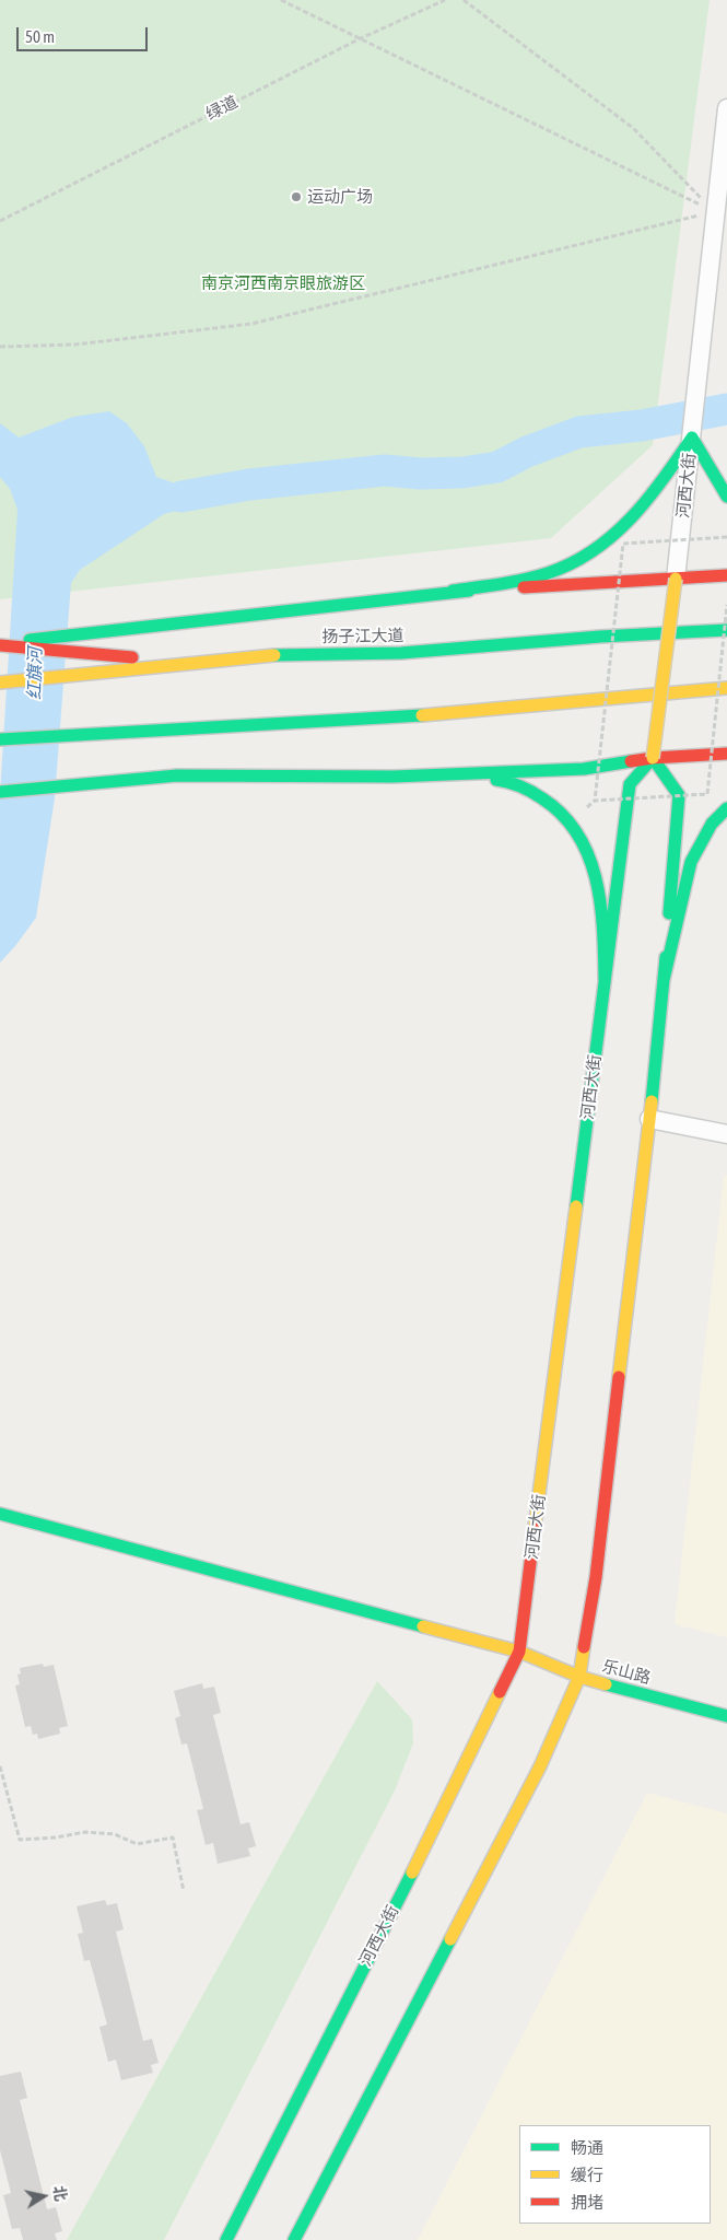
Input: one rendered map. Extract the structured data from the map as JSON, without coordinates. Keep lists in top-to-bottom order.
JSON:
{
  "streets": {
    "main road": ["河西大街", "扬子江大道", "乐山路"],
    "path": ["绿道"]
  },
  "crossings": [
    ["河西大街", "乐山路"]
  ],
  "water": ["红旗河"],
  "parks": ["南京河西南京眼旅游区"],
  "places": ["运动广场"],
  "legend": ["畅通", "缓行", "拥堵"],
  "scale_bar": "50 m",
  "north": "right"
}
